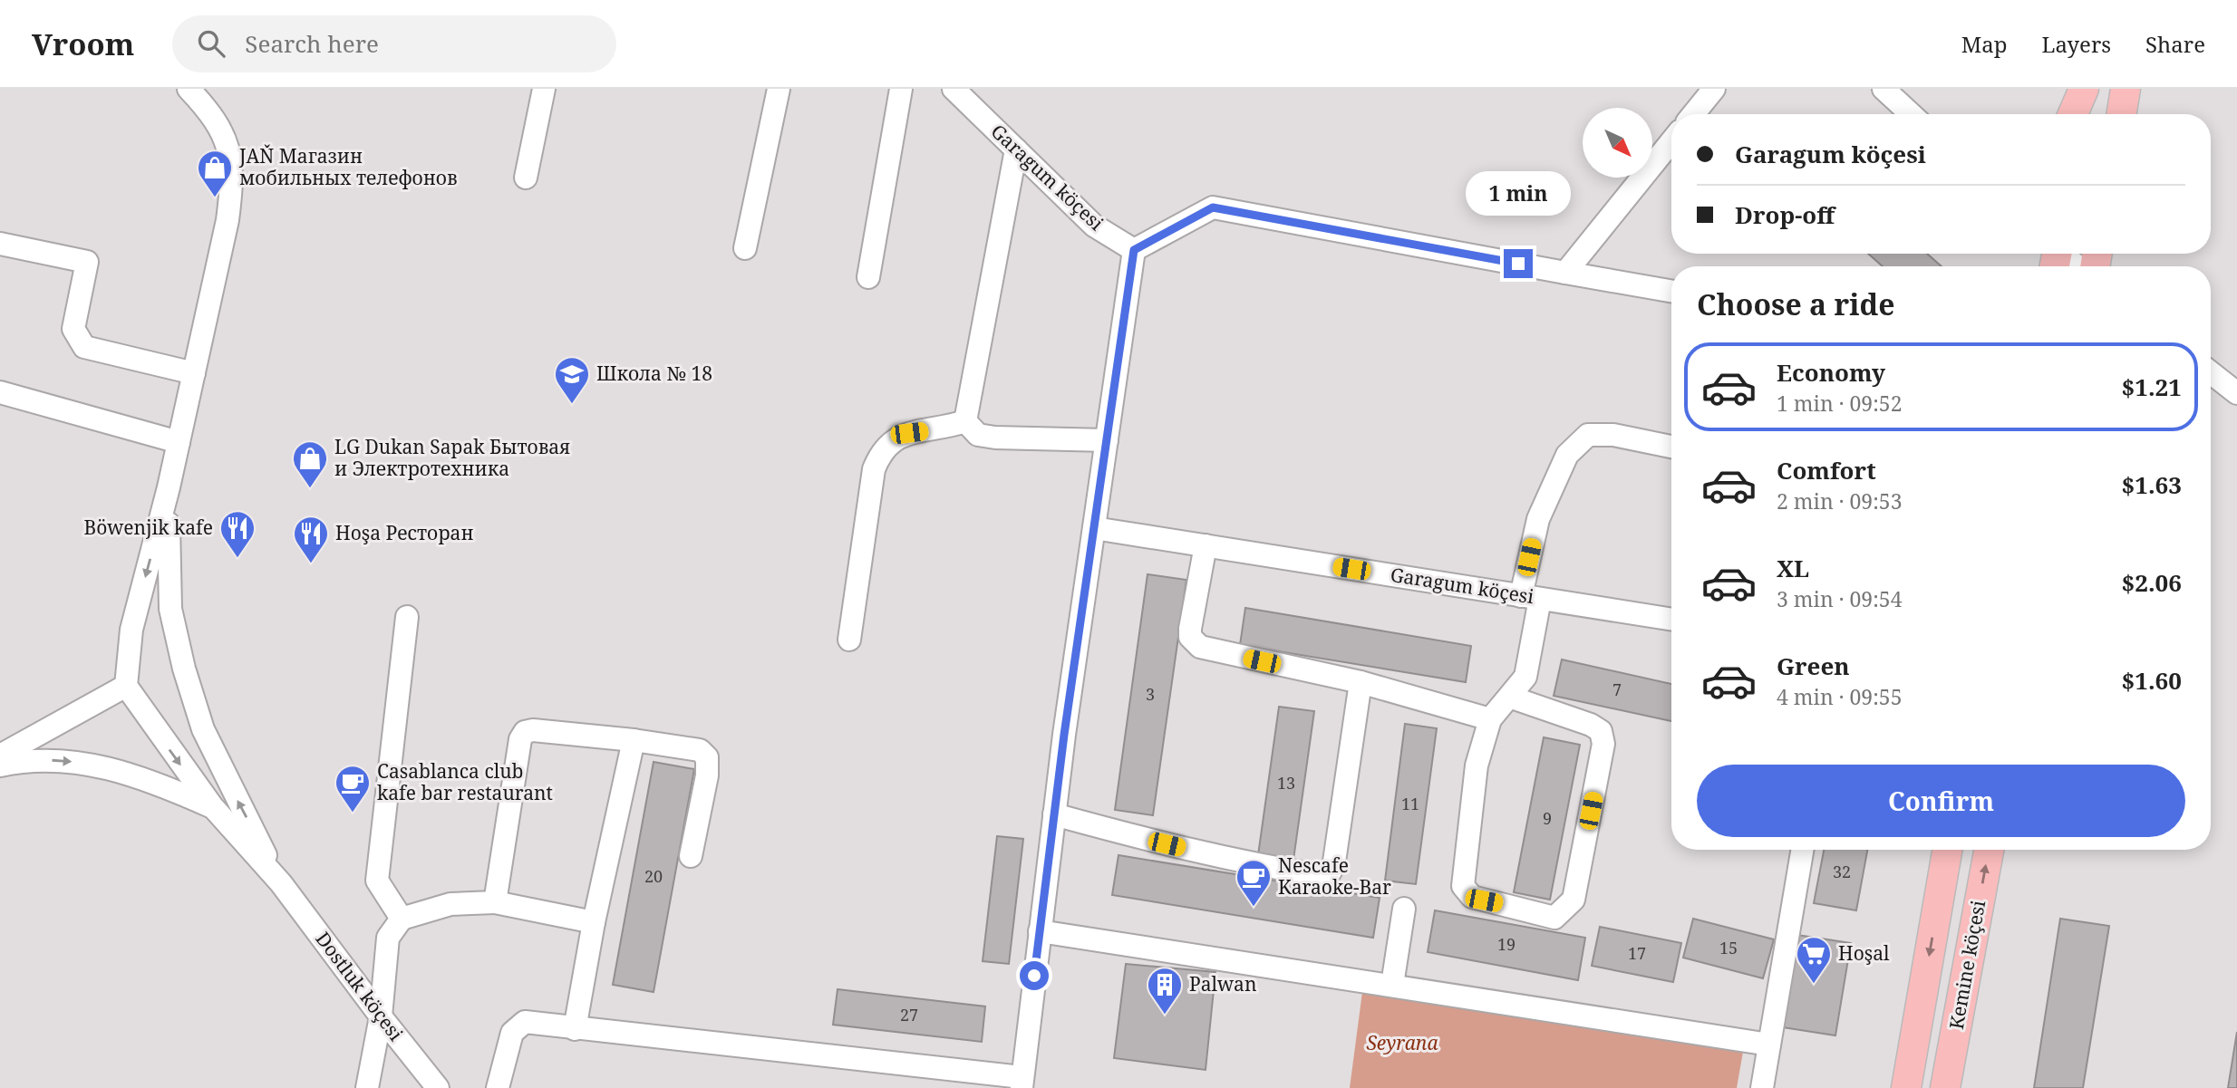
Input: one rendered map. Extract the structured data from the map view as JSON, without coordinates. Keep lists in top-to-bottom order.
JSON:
{
  "streets": {
    "main road": ["Kemine köçesi"],
    "street": ["Garagum köçesi", "Dostluk köçesi"]
  },
  "parks": ["Seyrana"],
  "places": {
    "shop": ["JAŇ Магазин мобильных телефонов", "LG Dukan Sapak Бытовая и Электротехника"],
    "school or university": ["Школа № 18"],
    "restaurant": ["Böwenjik kafe", "Hoşa Ресторан"],
    "cafe": ["Casablanca club kafe bar restaurant", "Nescafe Karaoke-Bar"],
    "supermarket": ["Hoşal"],
    "building": ["Palwan"]
  },
  "house_numbers": [
    "7",
    "3",
    "13",
    "11",
    "9",
    "32",
    "20",
    "19",
    "15",
    "17",
    "27"
  ],
  "north": "bottom right",
  "page": {
    "header": "Vroom",
    "search": "Search here",
    "nav": ["Map", "Layers", "Share"],
    "banner": ["Garagum köçesi", "Drop-off"],
    "bubble": "1 min",
    "heading": "Choose a ride",
    "list": [
      {
        "name": "Economy",
        "note": "1 min · 09:52",
        "value": "$1.21"
      },
      {
        "name": "Comfort",
        "note": "2 min · 09:53",
        "value": "$1.63"
      },
      {
        "name": "XL",
        "note": "3 min · 09:54",
        "value": "$2.06"
      },
      {
        "name": "Green",
        "note": "4 min · 09:55",
        "value": "$1.60"
      }
    ],
    "buttons": "Confirm"
  }
}
